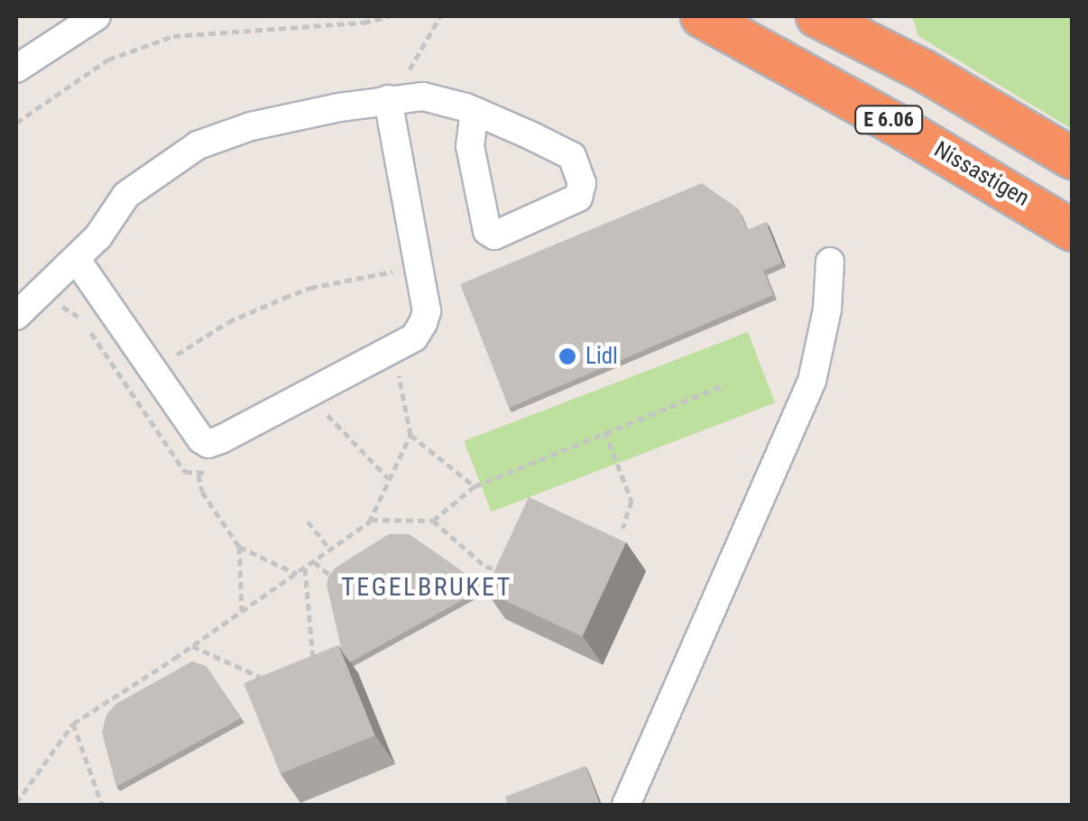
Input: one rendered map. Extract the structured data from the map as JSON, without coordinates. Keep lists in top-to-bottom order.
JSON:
{
  "streets": {
    "highway": ["E 6.06", "Nissastigen"]
  },
  "districts": ["TEGELBRUKET"],
  "places": ["Lidl"]
}
